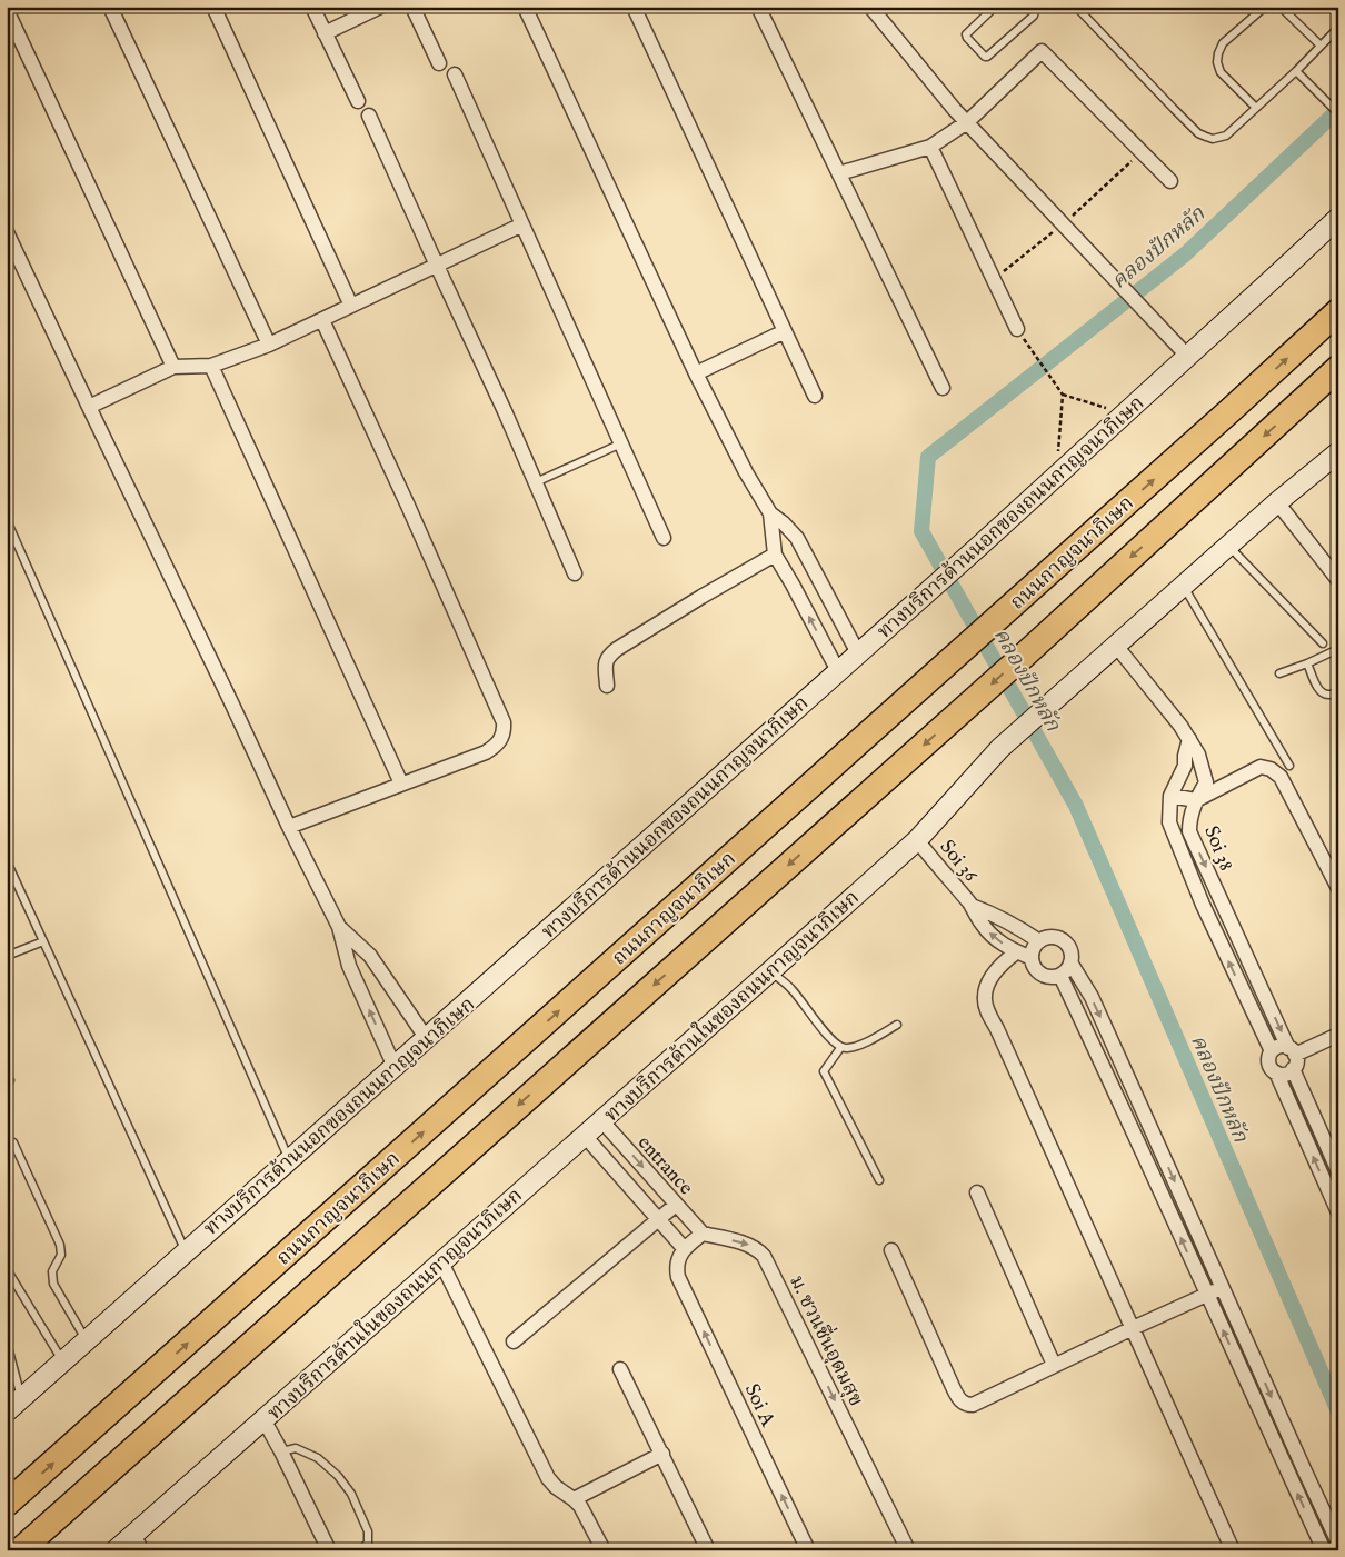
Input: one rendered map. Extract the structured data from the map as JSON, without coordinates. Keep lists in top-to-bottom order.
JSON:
{
  "streets": {
    "highway": ["ถนนกาญจนาภิเษก"],
    "main road": ["ทางบริการด้านนอกของถนนกาญจนาภิเษก", "ทางบริการด้านในของถนนกาญจนาภิเษก"],
    "street": [
      "Soi 38",
      "Soi 36",
      "entrance",
      "ม. ชวนชื่นอุดมสุข",
      "Soi A"
    ]
  },
  "crossings": [
    ["Soi 38", "ทางบริการด้านในของถนนกาญจนาภิเษก"],
    ["Soi 36", "ทางบริการด้านในของถนนกาญจนาภิเษก"],
    ["ทางบริการด้านในของถนนกาญจนาภิเษก", "entrance"],
    ["entrance", "ม. ชวนชื่นอุดมสุข"]
  ],
  "one_way": ["ม. ชวนชื่นอุดมสุข"],
  "water": ["คลองปักหลัก"]
}
